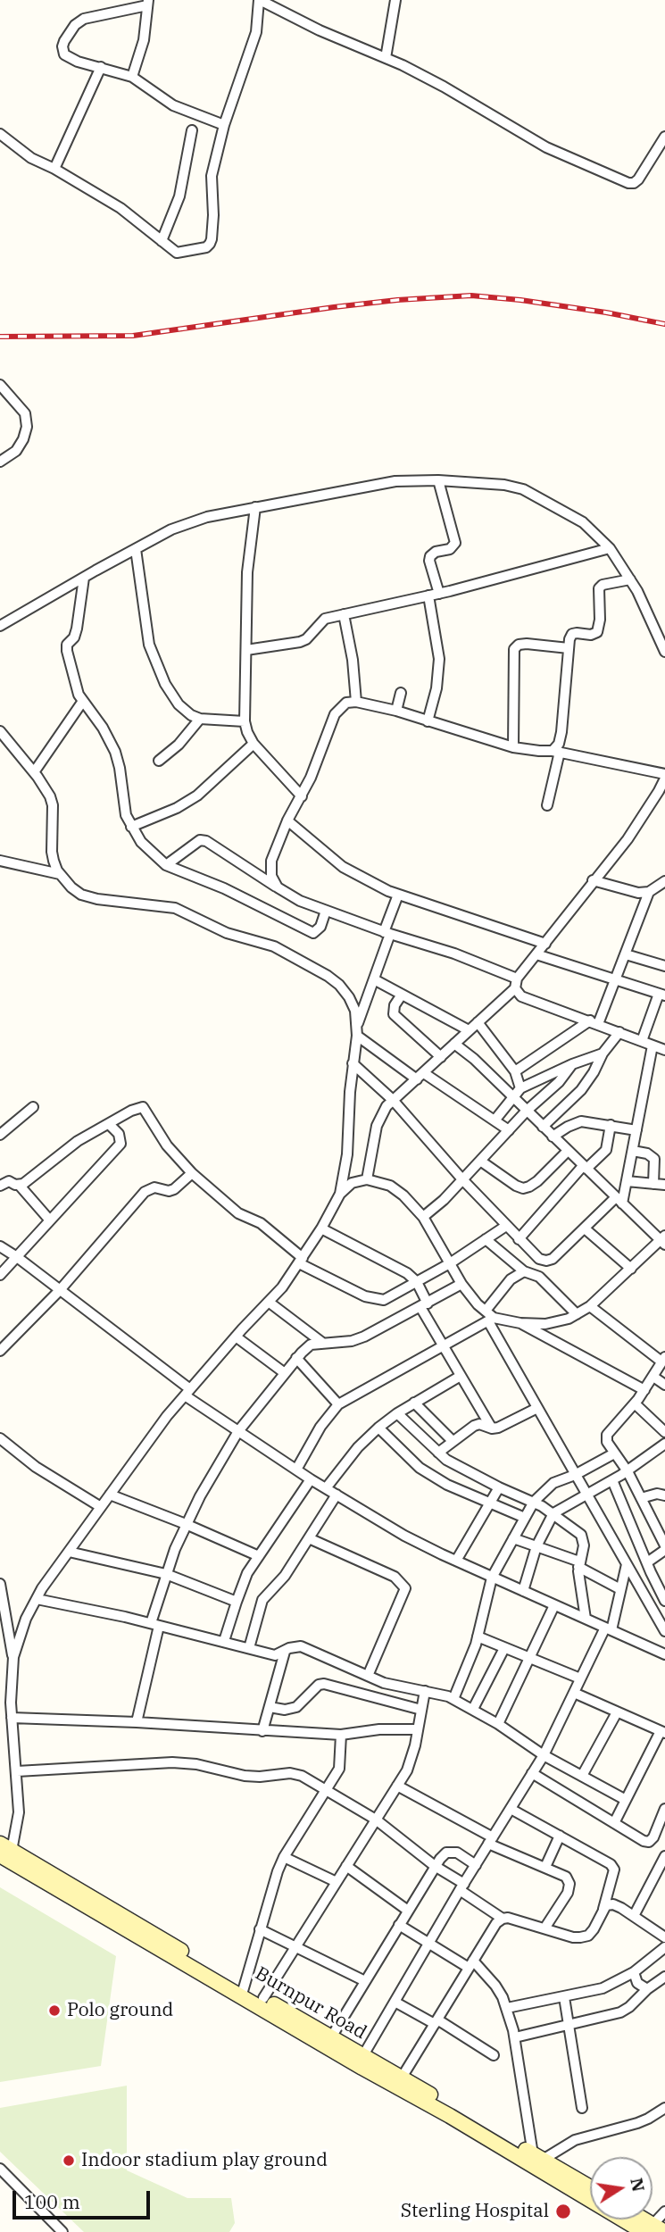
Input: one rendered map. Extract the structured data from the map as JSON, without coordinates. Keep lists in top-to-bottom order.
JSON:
{
  "streets": {
    "street": ["Burnpur Road"]
  },
  "places": ["Polo ground", "Indoor stadium play ground", "Sterling Hospital"],
  "scale_bar": "100 m",
  "north": "right"
}
